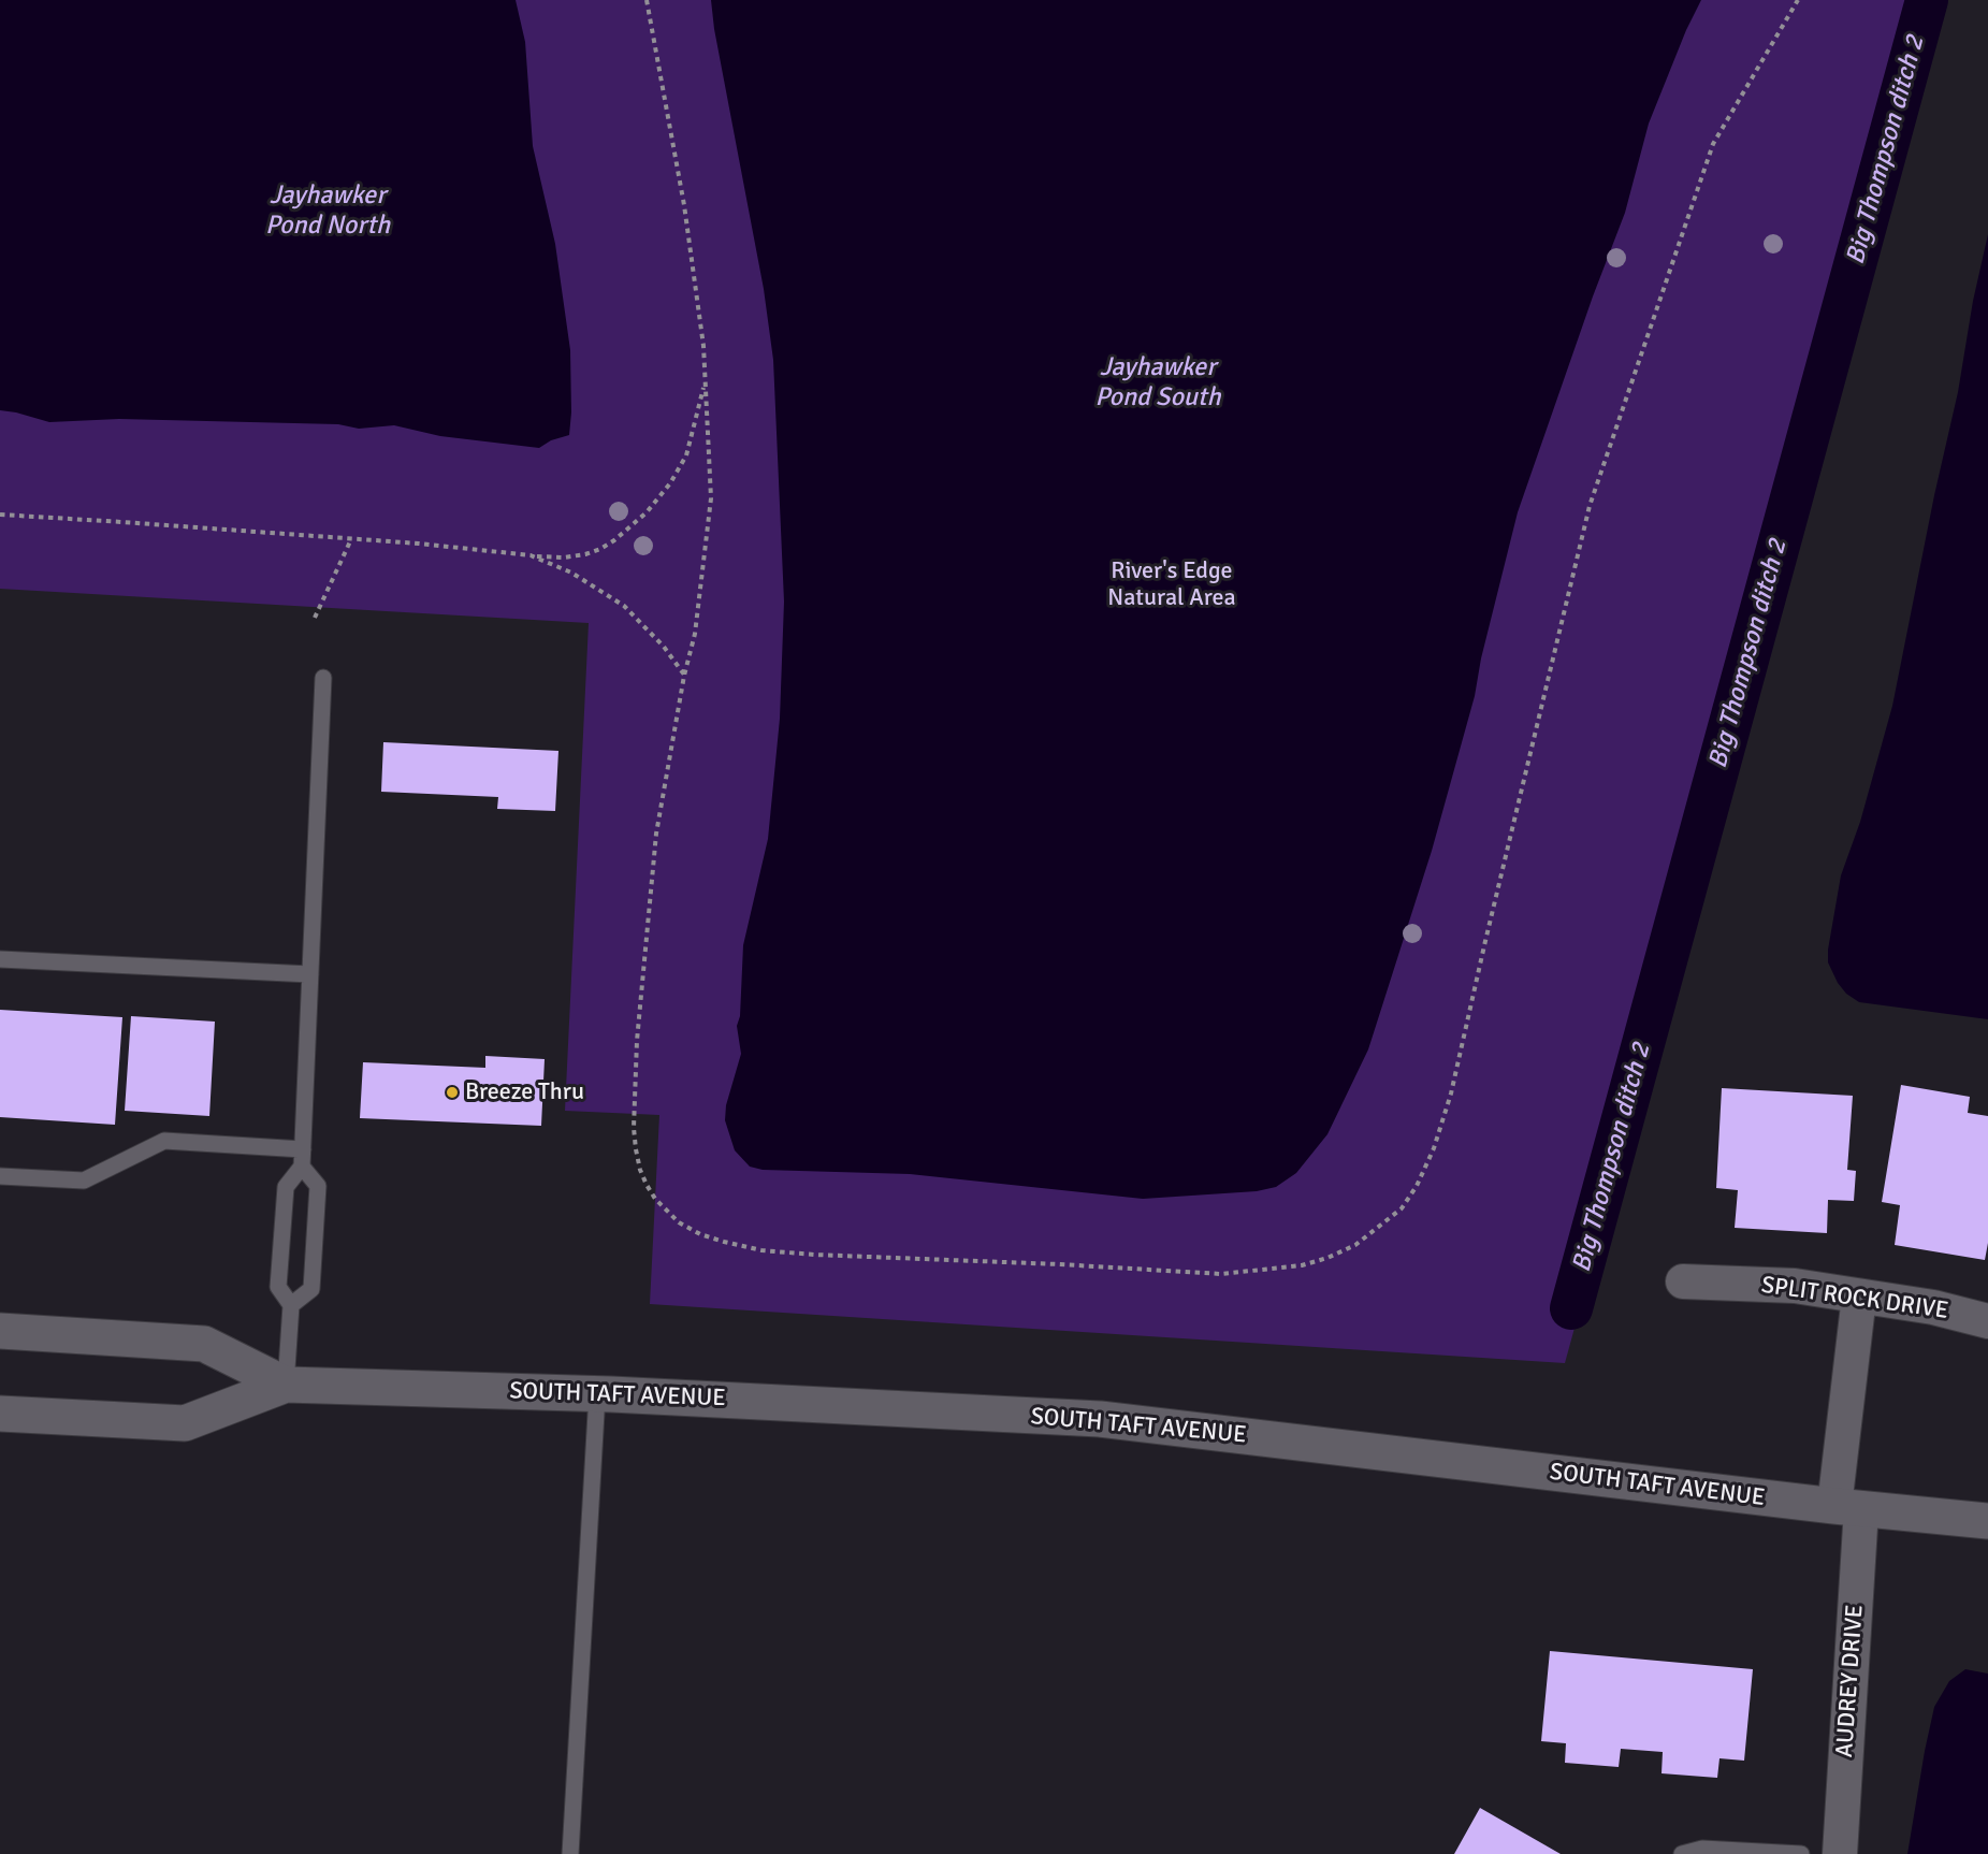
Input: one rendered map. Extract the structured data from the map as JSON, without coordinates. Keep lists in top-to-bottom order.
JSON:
{
  "streets": {
    "main road": ["SOUTH TAFT AVENUE"],
    "street": ["SPLIT ROCK DRIVE", "AUDREY DRIVE"]
  },
  "crossings": [
    ["SPLIT ROCK DRIVE", "AUDREY DRIVE"],
    ["SOUTH TAFT AVENUE", "AUDREY DRIVE"]
  ],
  "water": ["Big Thompson ditch 2", "Jayhawker Pond North", "Jayhawker Pond South"],
  "parks": ["River's Edge Natural Area"],
  "places": ["Breeze Thru"]
}
